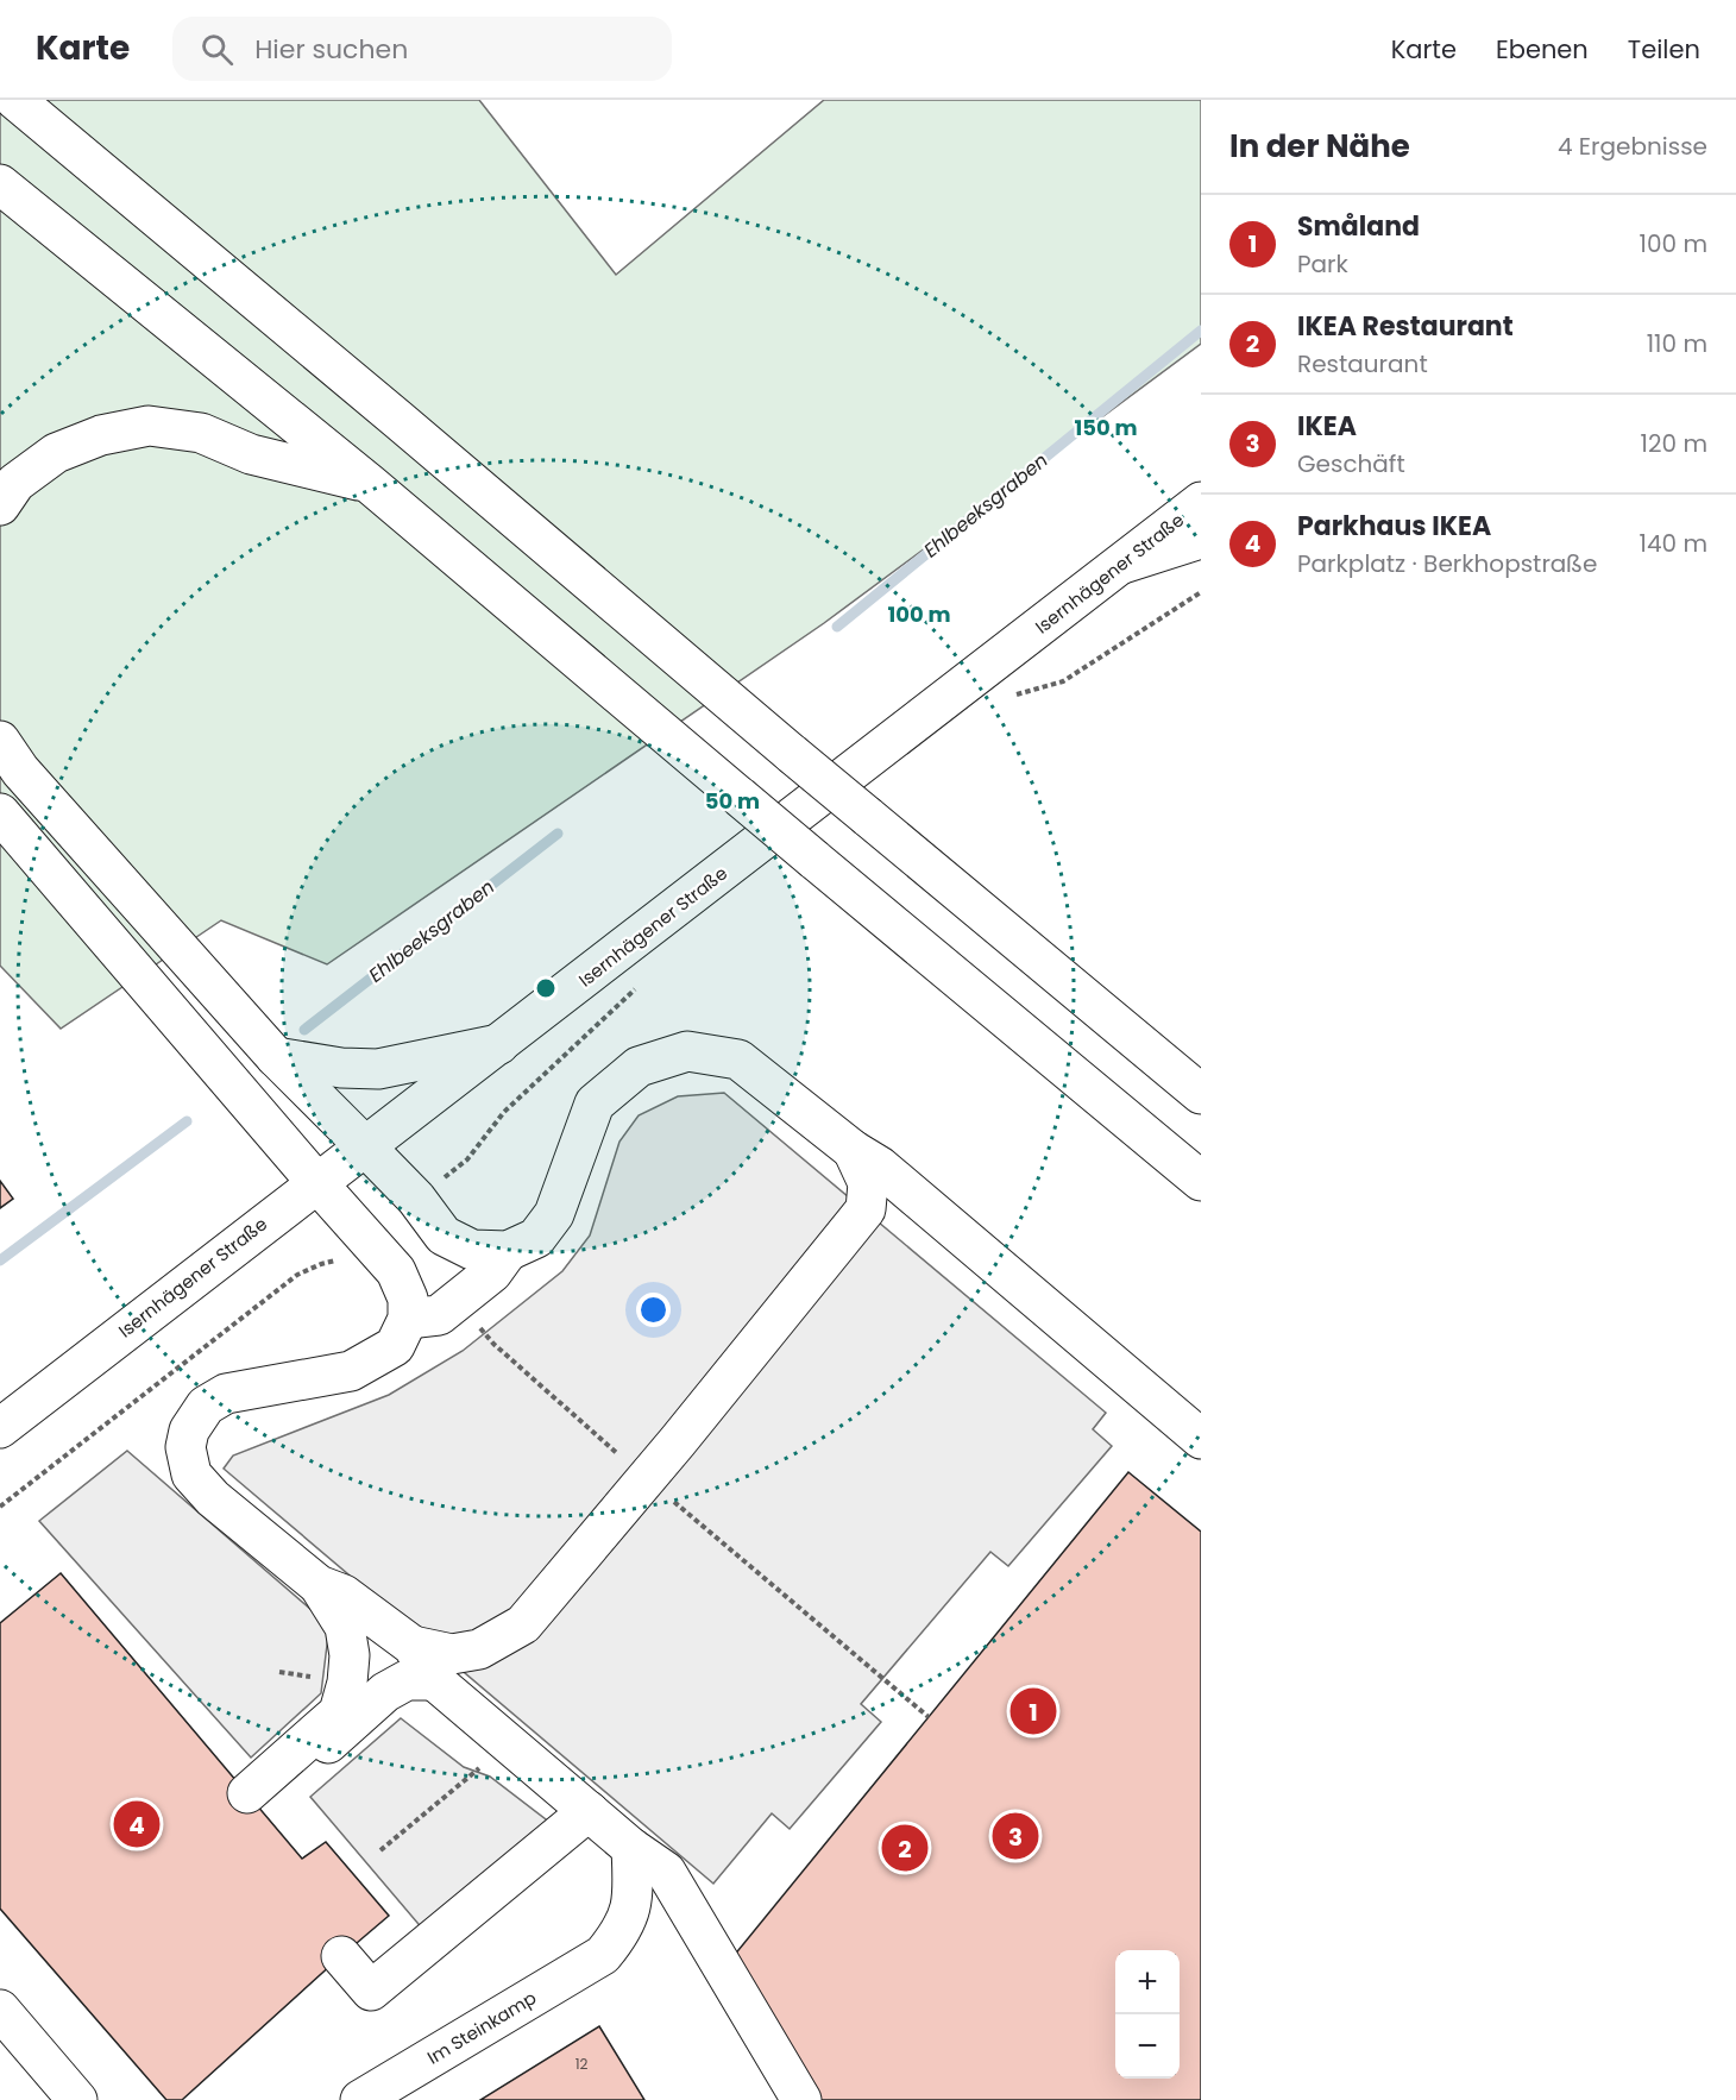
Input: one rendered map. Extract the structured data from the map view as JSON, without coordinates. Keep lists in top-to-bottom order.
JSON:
{
  "streets": {
    "main road": ["Isernhägener Straße", "Im Steinkamp"]
  },
  "water": ["Ehlbeeksgraben"],
  "house_numbers": ["12"],
  "page": {
    "header": "Karte",
    "search": "Hier suchen",
    "nav": ["Karte", "Ebenen", "Teilen"],
    "heading": ["In der Nähe", "4 Ergebnisse"],
    "list": [
      {
        "mark": "1",
        "name": "Småland",
        "note": "Park",
        "value": "100 m"
      },
      {
        "mark": "2",
        "name": "IKEA Restaurant",
        "note": "Restaurant",
        "value": "110 m"
      },
      {
        "mark": "3",
        "name": "IKEA",
        "note": "Geschäft",
        "value": "120 m"
      },
      {
        "mark": "4",
        "name": "Parkhaus IKEA",
        "note": "Parkplatz · Berkhopstraße",
        "value": "140 m"
      }
    ],
    "pins": [
      "1",
      "4",
      "3",
      "2"
    ],
    "map_buttons": ["+", "−"]
  },
  "rings": ["150 m", "100 m", "50 m"]
}
